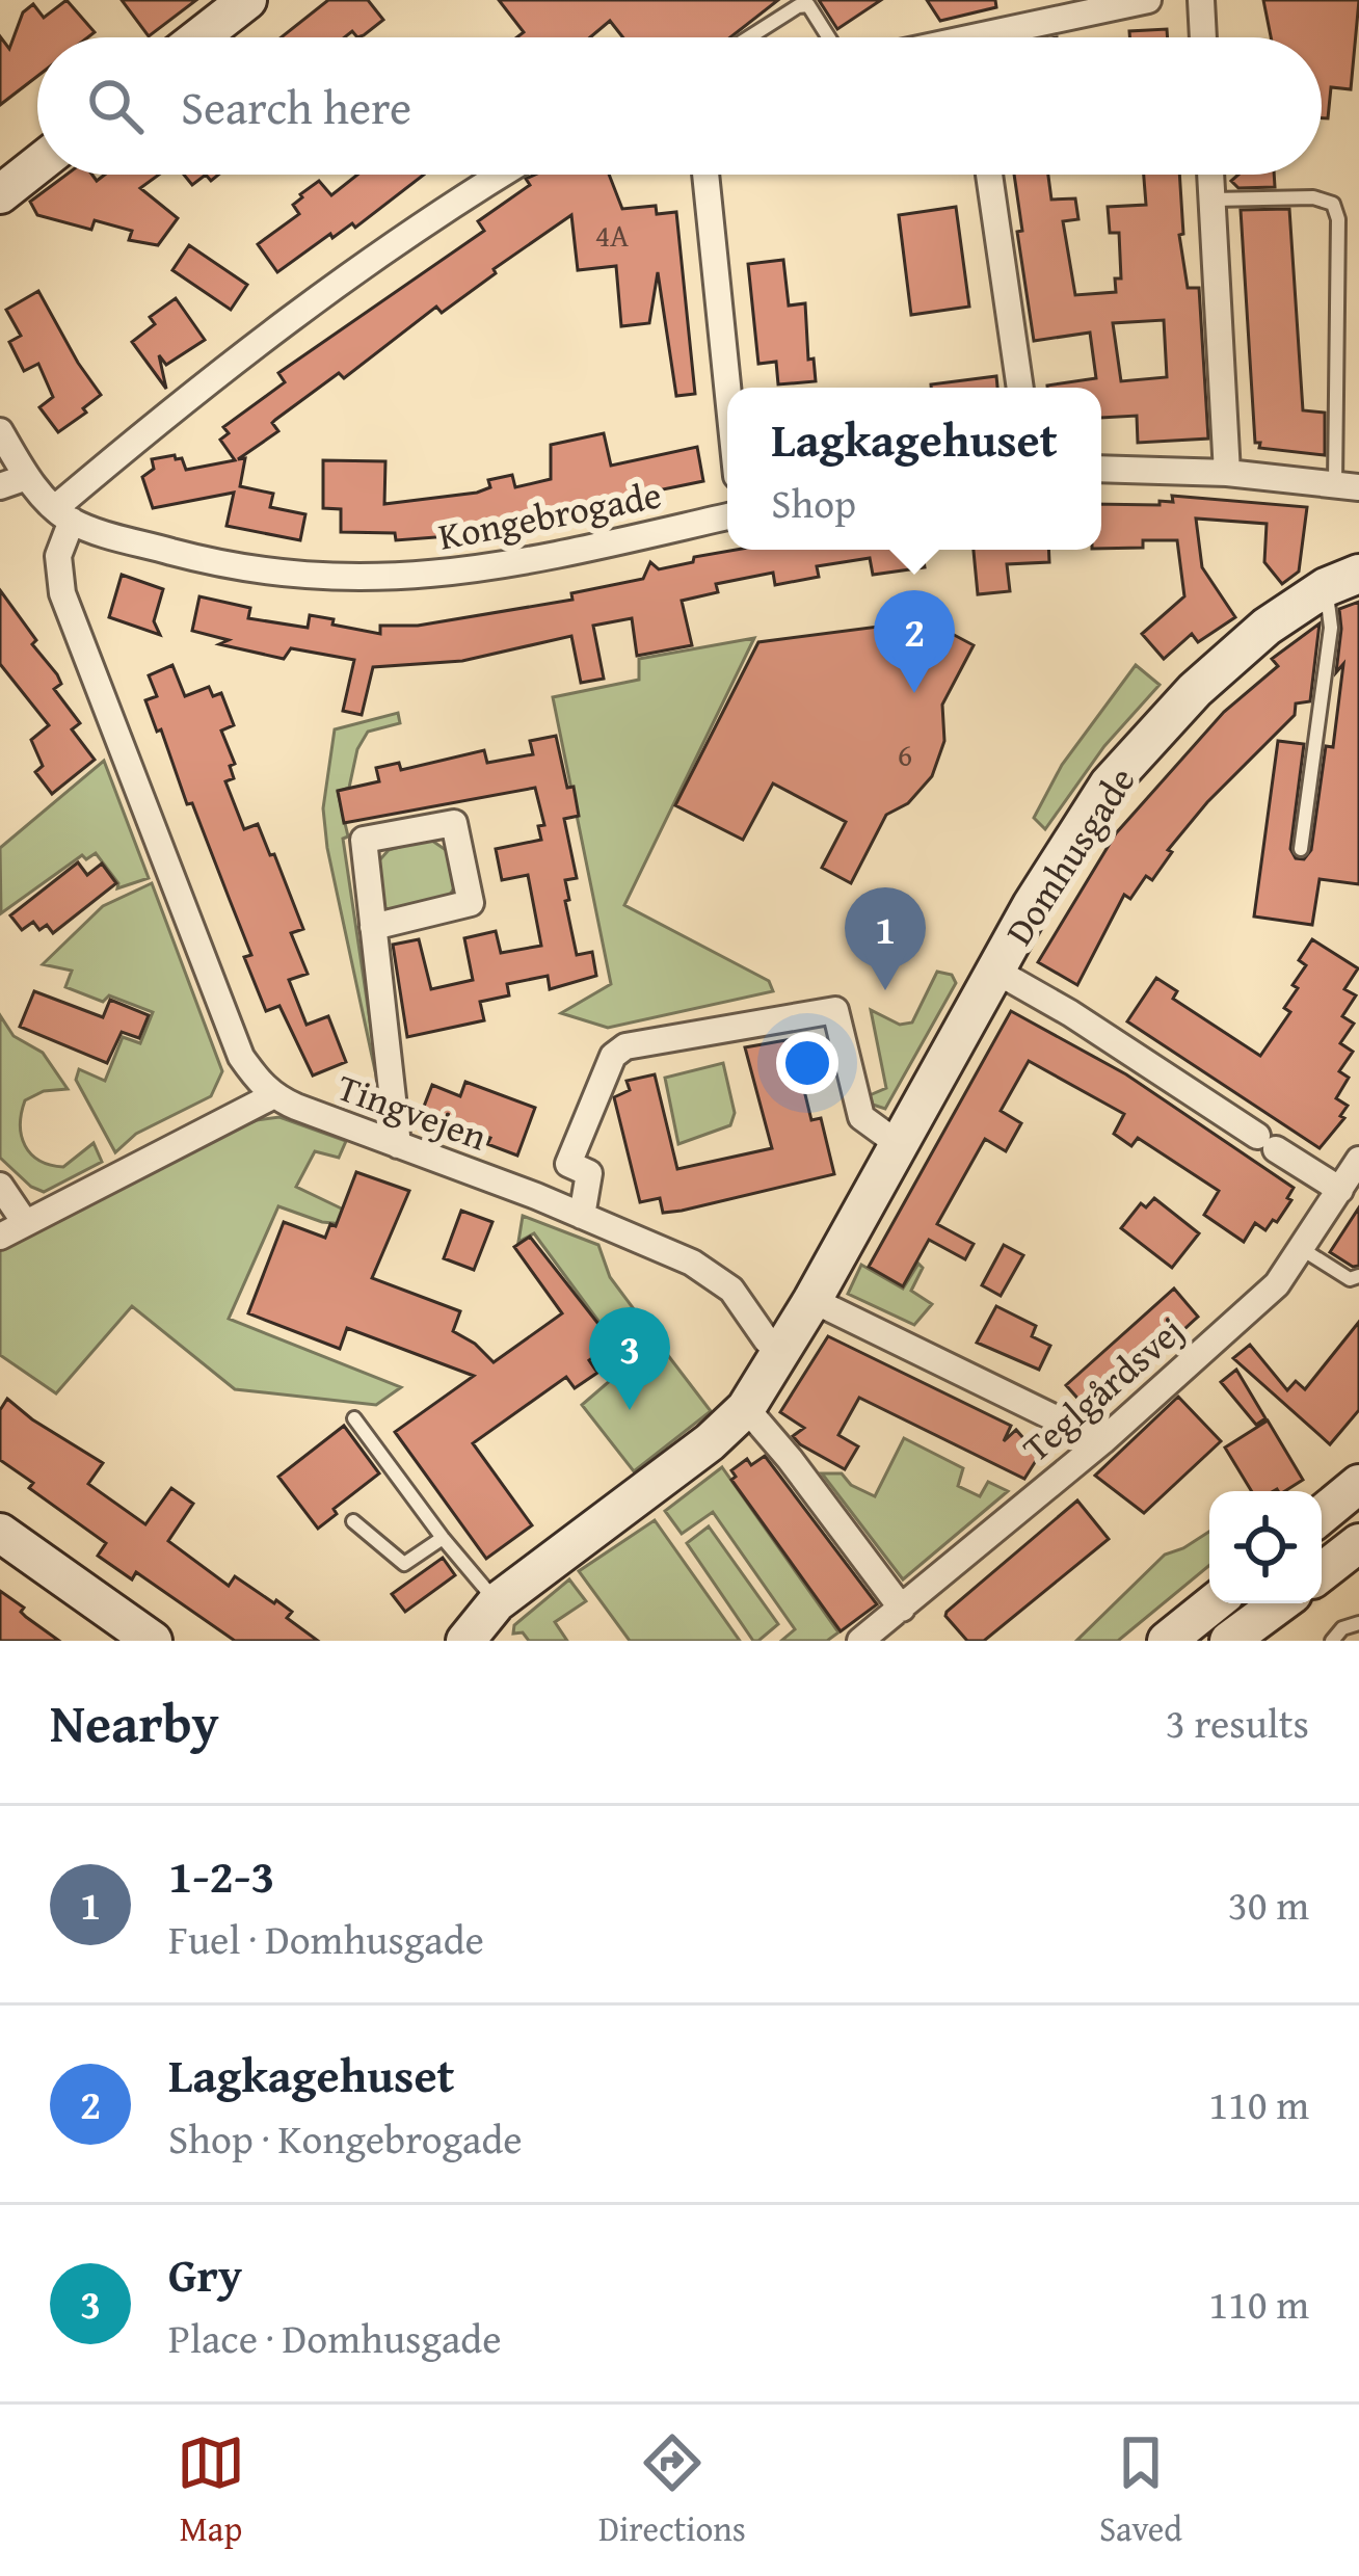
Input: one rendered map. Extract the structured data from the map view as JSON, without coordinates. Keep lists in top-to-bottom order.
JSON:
{
  "streets": {
    "street": [
      "Kongebrogade",
      "Domhusgade",
      "Tingvejen",
      "Teglgårdsvej"
    ]
  },
  "crossings": [
    ["Domhusgade", "Tingvejen"]
  ],
  "house_numbers": ["4A", "6"],
  "page": {
    "search": "Search here",
    "popup": ["Lagkagehuset", "Shop"],
    "pins": ["2", "1", "3"],
    "heading": ["Nearby", "3 results"],
    "list": [
      {
        "mark": "1",
        "name": "1-2-3",
        "note": "Fuel · Domhusgade",
        "value": "30 m"
      },
      {
        "mark": "2",
        "name": "Lagkagehuset",
        "note": "Shop · Kongebrogade",
        "value": "110 m"
      },
      {
        "mark": "3",
        "name": "Gry",
        "note": "Place · Domhusgade",
        "value": "110 m"
      }
    ],
    "nav": ["Map", "Directions", "Saved"]
  }
}
